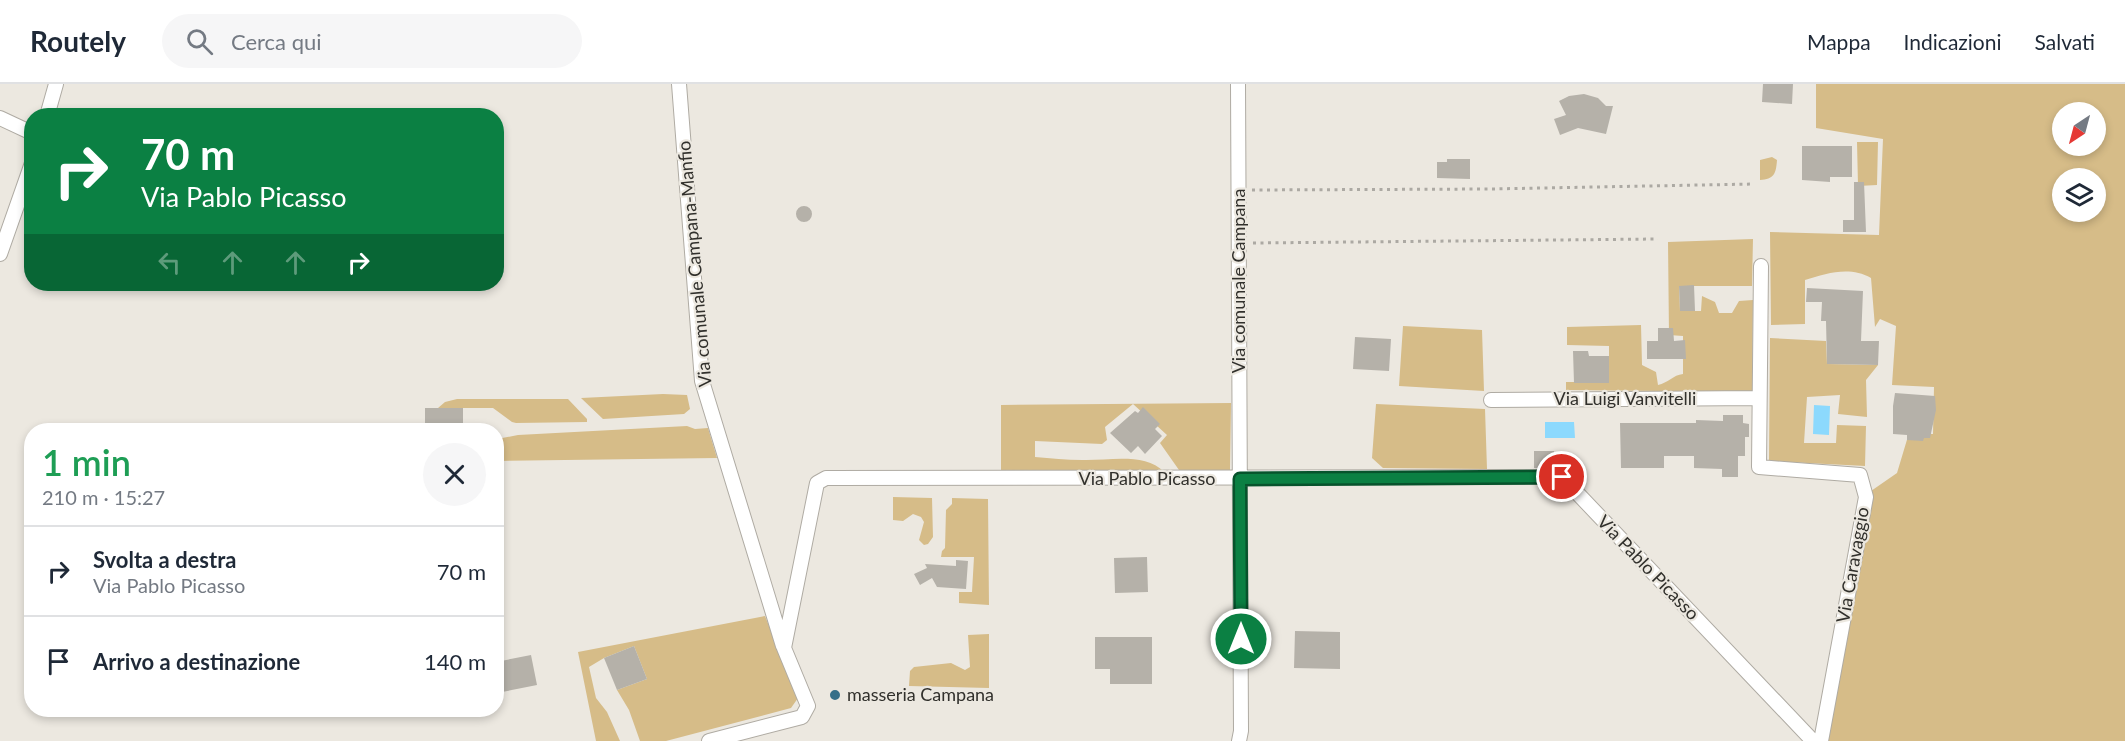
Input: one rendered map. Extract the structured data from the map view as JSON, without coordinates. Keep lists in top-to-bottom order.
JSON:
{
  "streets": {
    "street": [
      "Via comunale Campana-Manfio",
      "Via comunale Campana",
      "Via Luigi Vanvitelli",
      "Via Pablo Picasso",
      "Via Caravaggio"
    ]
  },
  "crossings": [
    ["Via comunale Campana-Manfio", "Via Pablo Picasso"],
    ["Via comunale Campana", "Via Pablo Picasso"],
    ["Via Luigi Vanvitelli", "Via Caravaggio"]
  ],
  "places": ["masseria Campana"],
  "north": "bottom left",
  "page": {
    "header": "Routely",
    "search": "Cerca qui",
    "nav": ["Mappa", "Indicazioni", "Salvati"],
    "turn": ["70 m", "Via Pablo Picasso"],
    "heading": ["1 min", "210 m · 15:27"],
    "list": [
      {
        "name": "Svolta a destra",
        "note": "Via Pablo Picasso",
        "value": "70 m"
      },
      {
        "name": "Arrivo a destinazione",
        "value": "140 m"
      }
    ]
  }
}
